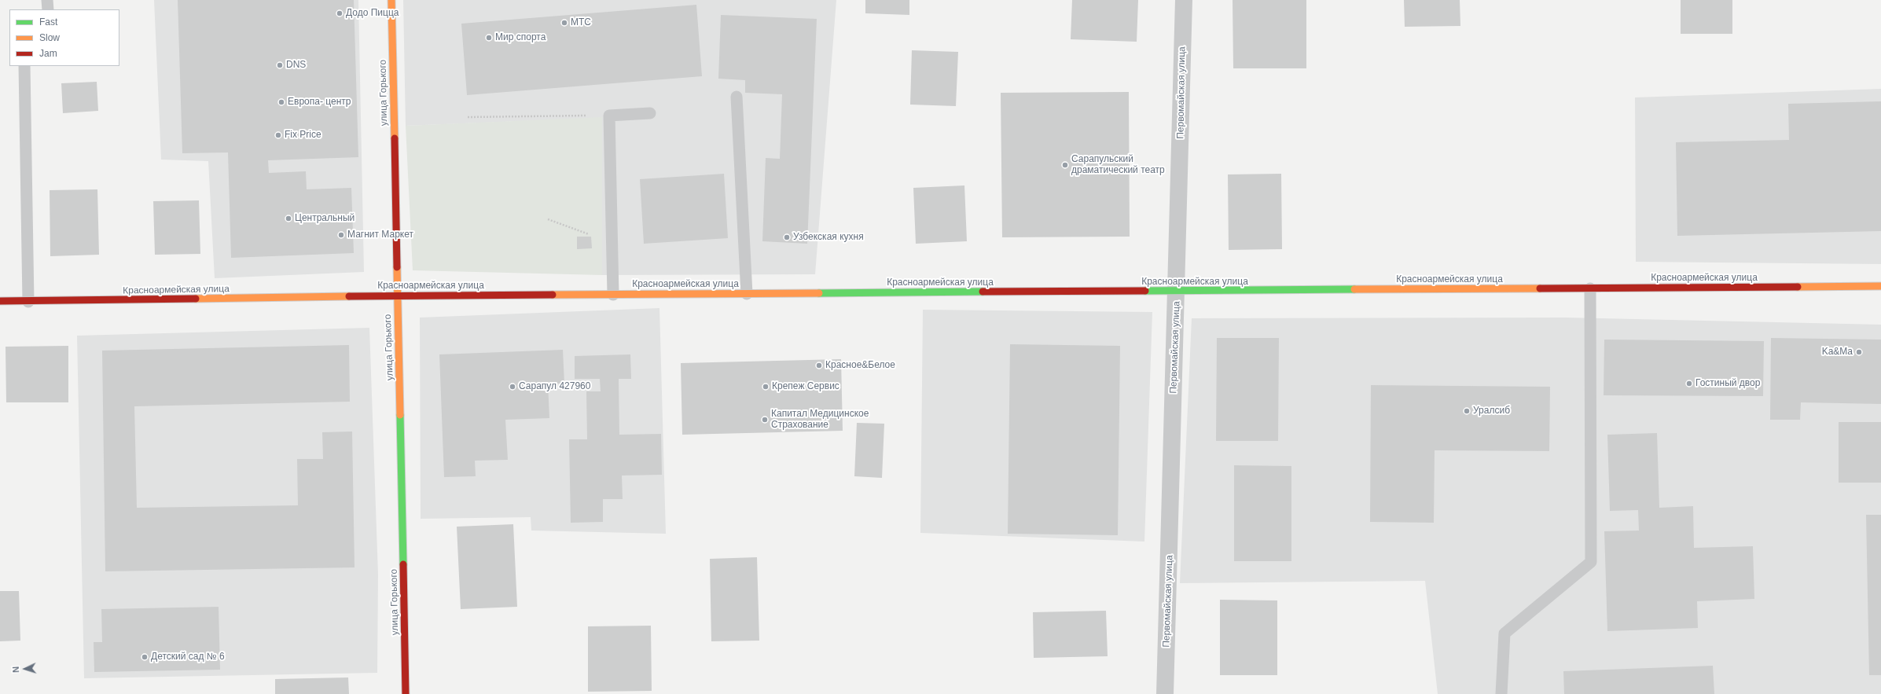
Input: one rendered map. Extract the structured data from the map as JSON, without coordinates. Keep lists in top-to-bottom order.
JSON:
{
  "streets": {
    "street": ["улица Горького", "Первомайская улица", "Красноармейская улица"]
  },
  "crossings": [
    ["улица Горького", "Красноармейская улица"],
    ["Первомайская улица", "Красноармейская улица"]
  ],
  "places": [
    "Додо Пицца",
    "МТС",
    "Мир спорта",
    "DNS",
    "Европа- центр",
    "Fix Price",
    "Сарапульский драматический театр",
    "Центральный",
    "Магнит Маркет",
    "Узбекская кухня",
    "Ka&Ma",
    "Красное&Белое",
    "Гостиный двор",
    "Сарапул 427960",
    "Крепеж Сервис",
    "Уралсиб",
    "Капитал Медицинское Страхование",
    "Детский сад № 6"
  ],
  "legend": ["Fast", "Slow", "Jam"],
  "north": "left"
}
